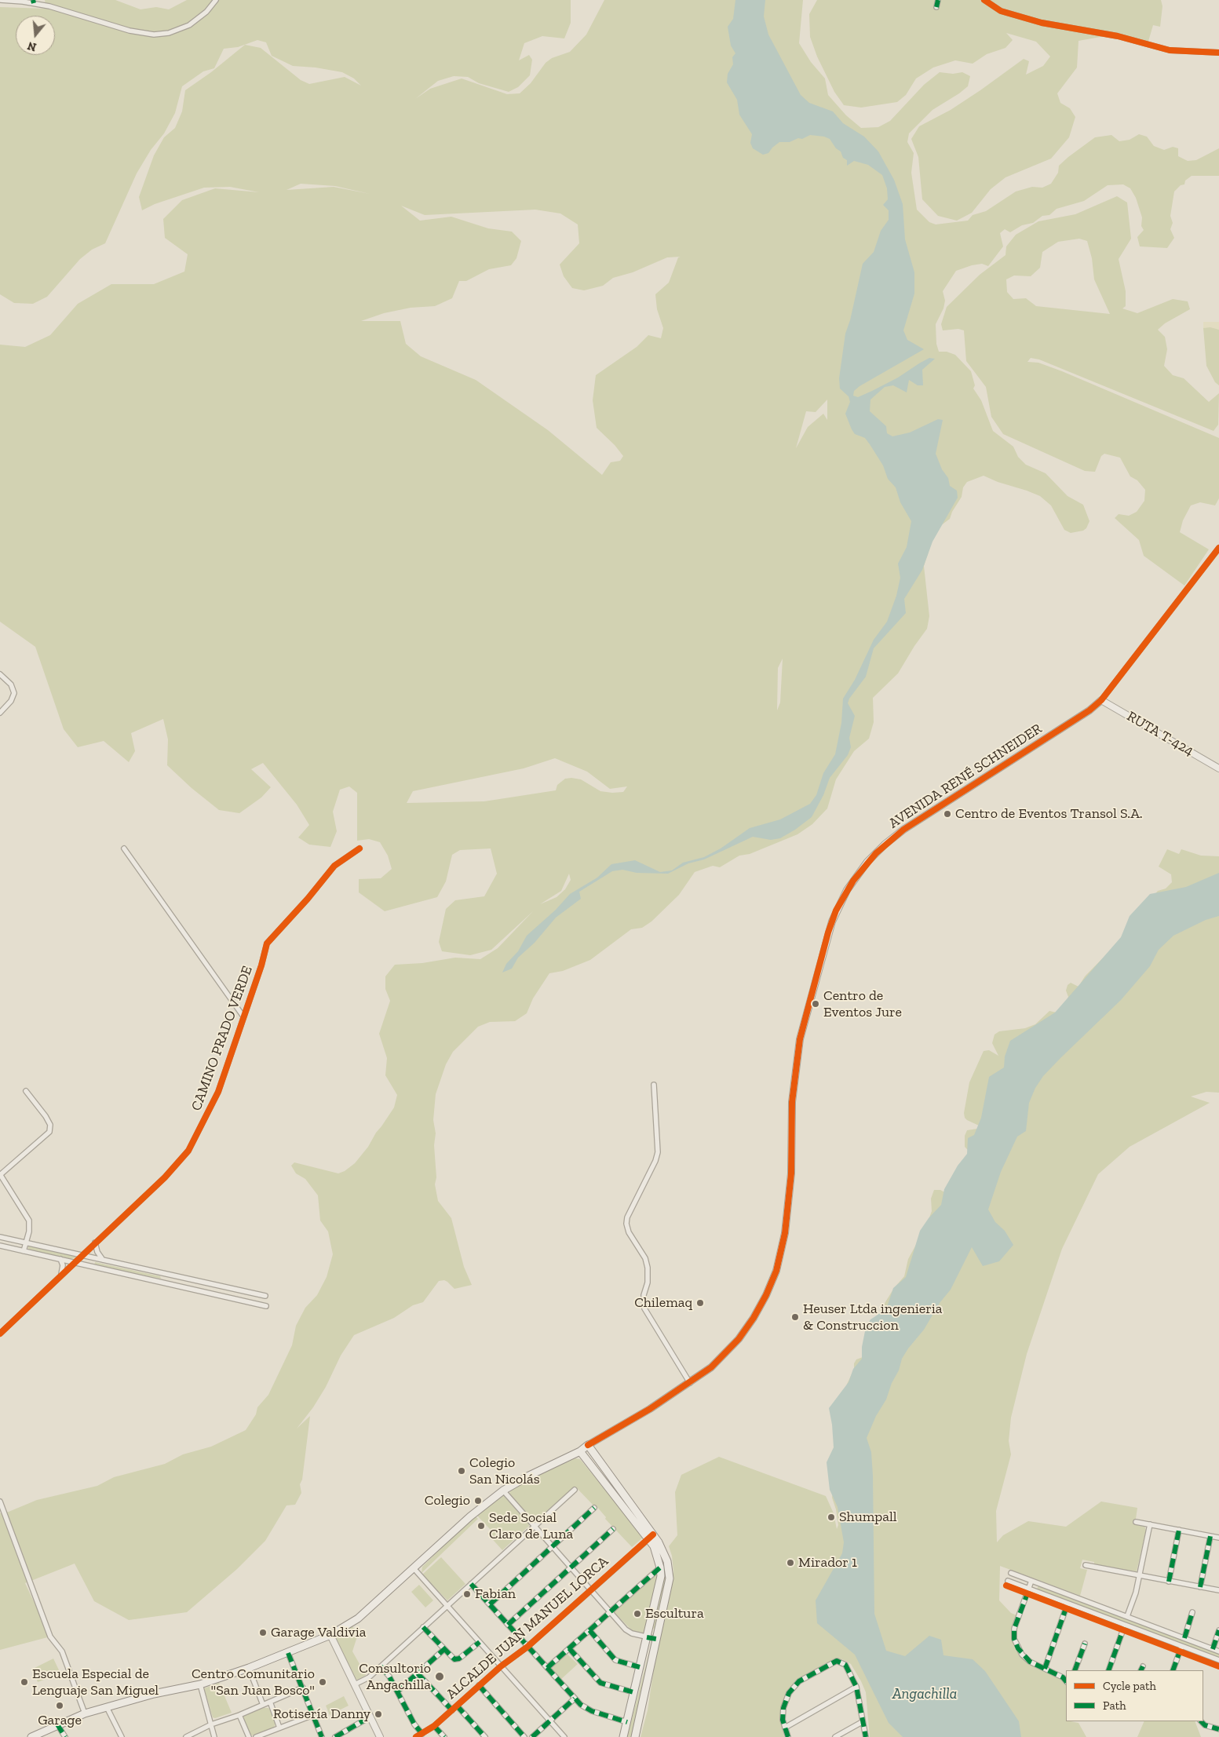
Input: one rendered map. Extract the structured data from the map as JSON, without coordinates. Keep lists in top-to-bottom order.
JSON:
{
  "streets": {
    "main road": ["AVENIDA RENÉ SCHNEIDER"],
    "street": ["RUTA T-424", "CAMINO PRADO VERDE", "ALCALDE JUAN MANUEL LORCA"]
  },
  "crossings": [
    ["RUTA T-424", "AVENIDA RENÉ SCHNEIDER"]
  ],
  "water": ["Angachilla"],
  "places": [
    "Centro de Eventos Transol S.A.",
    "Centro de Eventos Jure",
    "Chilemaq",
    "Heuser Ltda ingenieria & Construccion",
    "Colegio San Nicolás",
    "Colegio",
    "Shumpall",
    "Sede Social Claro de Luna",
    "Mirador 1",
    "Fabian",
    "Escultura",
    "Garage Valdivia",
    "Consultorio Angachilla",
    "Escuela Especial de Lenguaje San Miguel",
    "Centro Comunitario \"San Juan Bosco\"",
    "Garage",
    "Rotisería Danny"
  ],
  "legend": ["Cycle path", "Path"],
  "north": "bottom"
}
